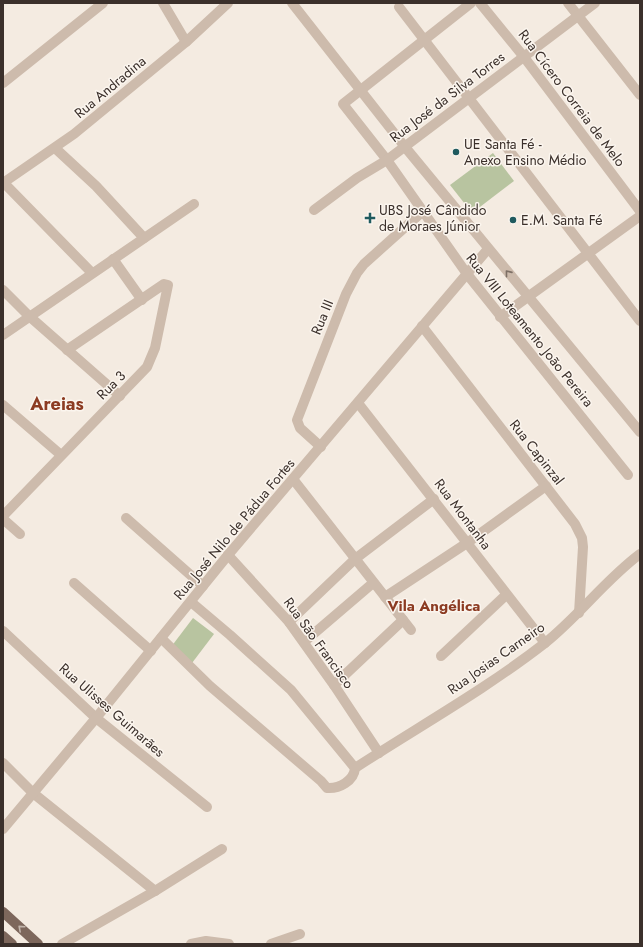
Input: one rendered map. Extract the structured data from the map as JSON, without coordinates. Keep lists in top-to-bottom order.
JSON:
{
  "streets": {
    "street": [
      "Rua Andradina",
      "Rua José da Silva Torres",
      "Rua Cícero Correia de Melo",
      "Rua III",
      "Rua VIII Loteamento João Pereira",
      "Rua 3",
      "Rua Capinzal",
      "Rua Montanha",
      "Rua José Nilo de Pádua Fortes",
      "Rua São Francisco",
      "Rua Josias Carneiro",
      "Rua Ulisses Guimarães"
    ]
  },
  "crossings": [
    ["Rua José da Silva Torres", "Rua Cícero Correia de Melo"],
    ["Rua José da Silva Torres", "Rua VIII Loteamento João Pereira"],
    ["Rua III", "Rua VIII Loteamento João Pereira"],
    ["Rua III", "Rua José Nilo de Pádua Fortes"],
    ["Rua VIII Loteamento João Pereira", "Rua José Nilo de Pádua Fortes"],
    ["Rua Capinzal", "Rua José Nilo de Pádua Fortes"],
    ["Rua Capinzal", "Rua Josias Carneiro"],
    ["Rua Montanha", "Rua José Nilo de Pádua Fortes"],
    ["Rua Montanha", "Rua Josias Carneiro"],
    ["Rua José Nilo de Pádua Fortes", "Rua São Francisco"],
    ["Rua José Nilo de Pádua Fortes", "Rua Josias Carneiro"],
    ["Rua José Nilo de Pádua Fortes", "Rua Ulisses Guimarães"],
    ["Rua São Francisco", "Rua Josias Carneiro"]
  ],
  "districts": ["Areias", "Vila Angélica"],
  "places": {
    "other": ["UE Santa Fé - Anexo Ensino Médio", "E.M. Santa Fé"],
    "health": ["UBS José Cândido de Moraes Júnior"]
  }
}
